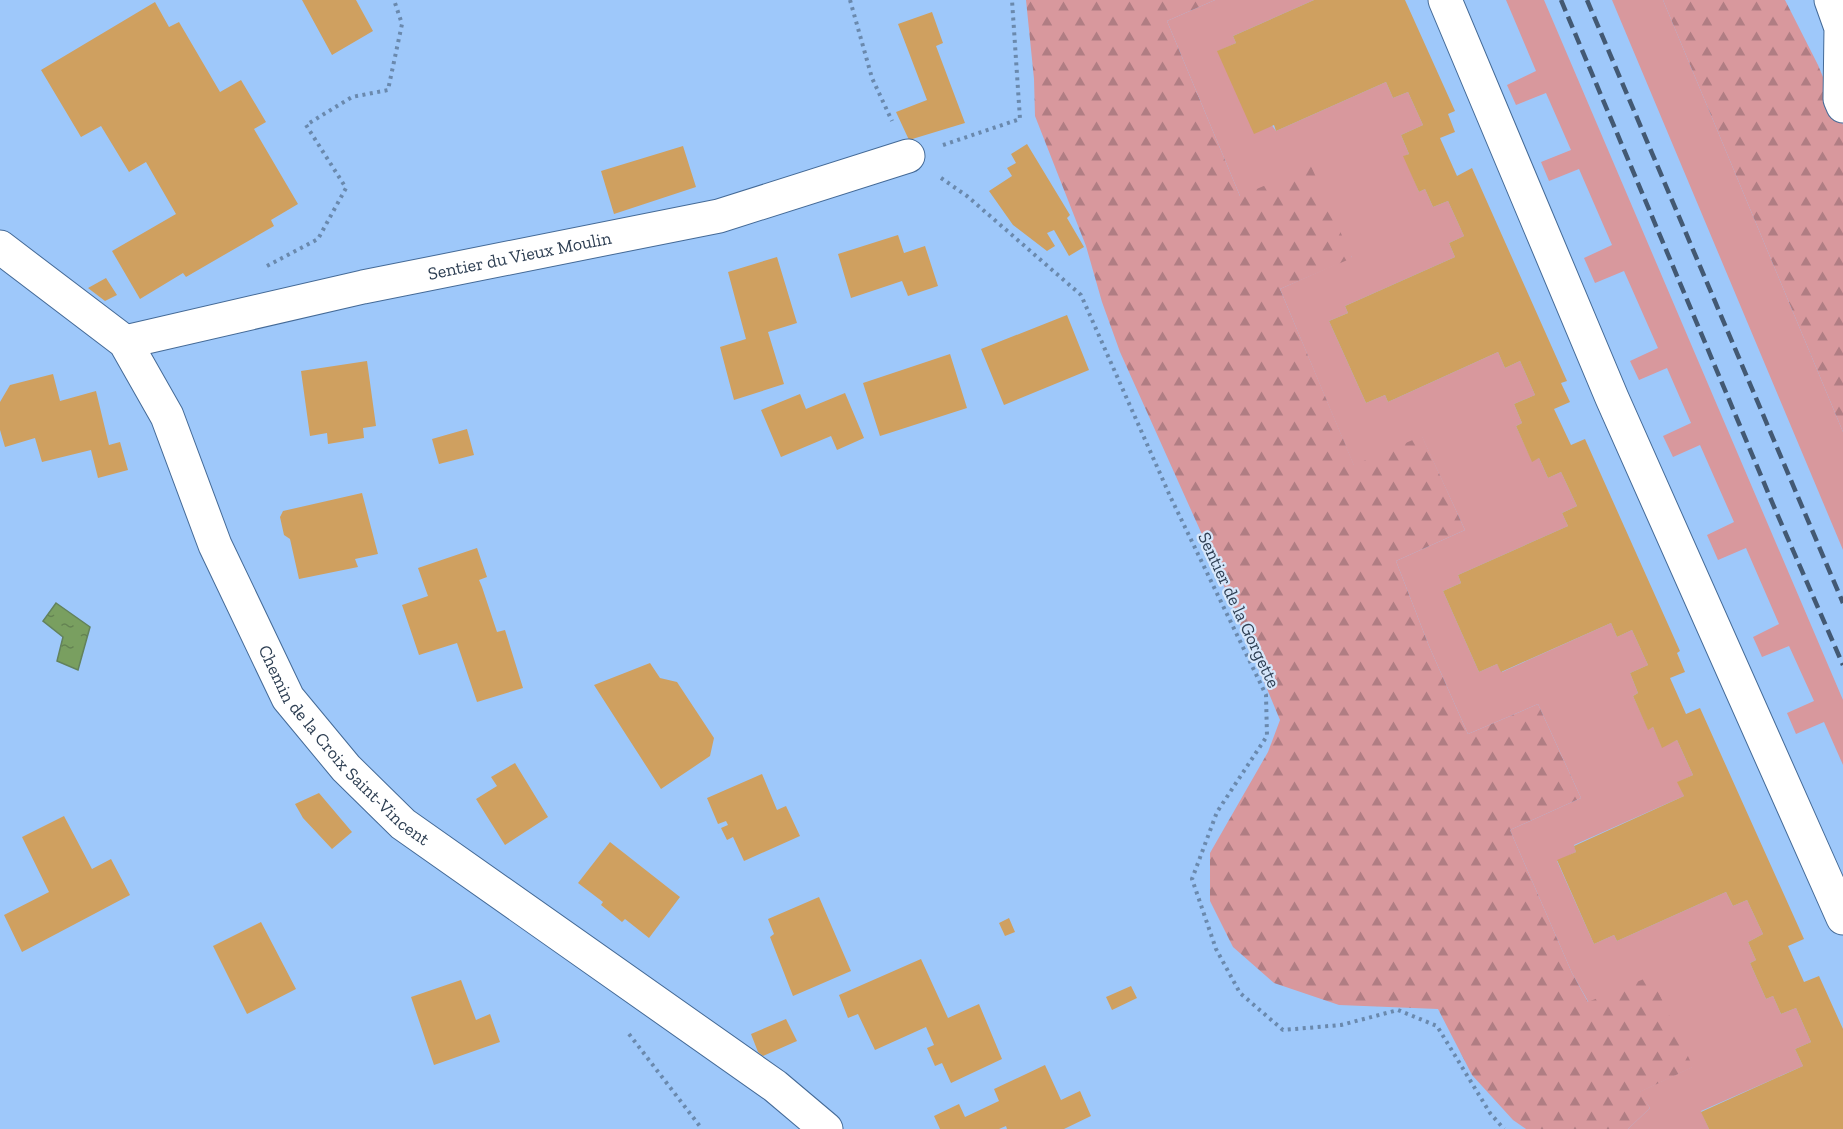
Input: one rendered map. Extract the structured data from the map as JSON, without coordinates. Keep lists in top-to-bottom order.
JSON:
{
  "streets": {
    "street": ["Sentier du Vieux Moulin", "Chemin de la Croix Saint-Vincent"],
    "path": ["Sentier de la Gorgette"]
  },
  "crossings": [
    ["Sentier du Vieux Moulin", "Sentier de la Gorgette"],
    ["Sentier du Vieux Moulin", "Chemin de la Croix Saint-Vincent"]
  ]
}
